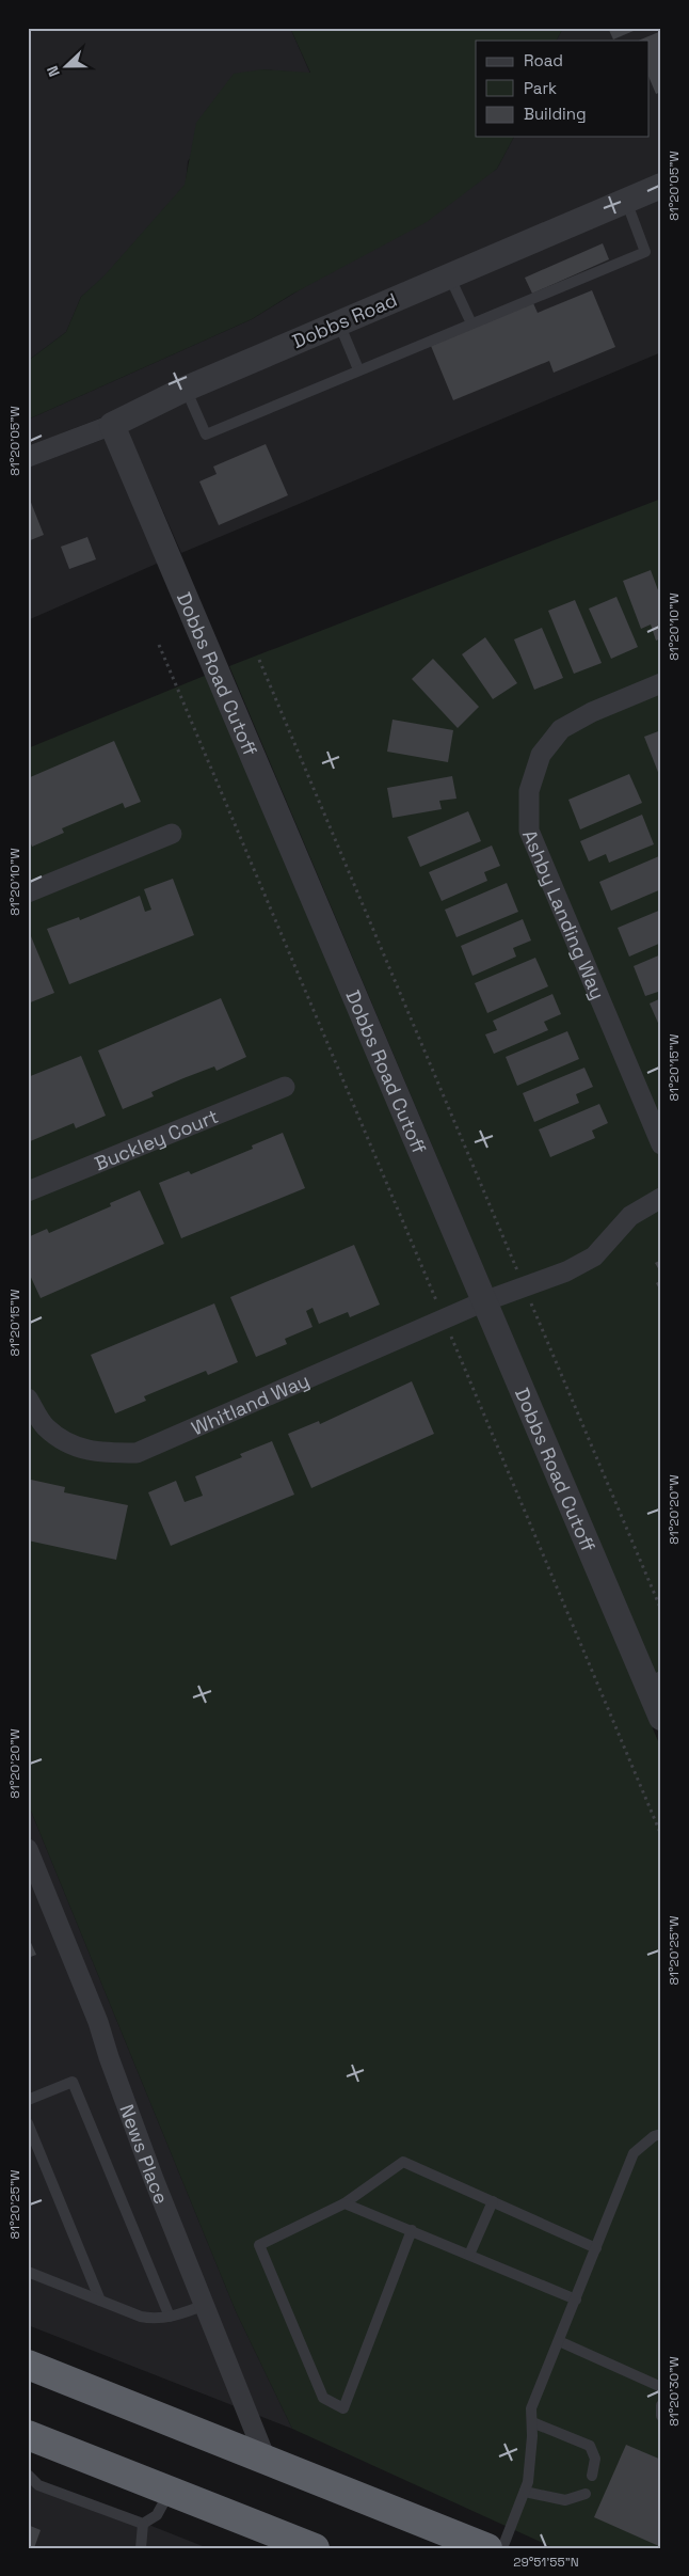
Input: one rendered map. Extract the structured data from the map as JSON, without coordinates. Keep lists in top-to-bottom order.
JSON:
{
  "streets": {
    "street": [
      "Dobbs Road",
      "Dobbs Road Cutoff",
      "Ashby Landing Way",
      "Buckley Court",
      "Whitland Way",
      "News Place"
    ]
  },
  "crossings": [
    ["Dobbs Road", "Dobbs Road Cutoff"],
    ["Dobbs Road Cutoff", "Whitland Way"]
  ],
  "legend": ["Road", "Park", "Building"],
  "north": "left",
  "coordinates": [
    "81°20'05\"W",
    "81°20'10\"W",
    "81°20'15\"W",
    "81°20'20\"W",
    "81°20'25\"W",
    "81°20'30\"W",
    "29°51'55\"N"
  ]
}
